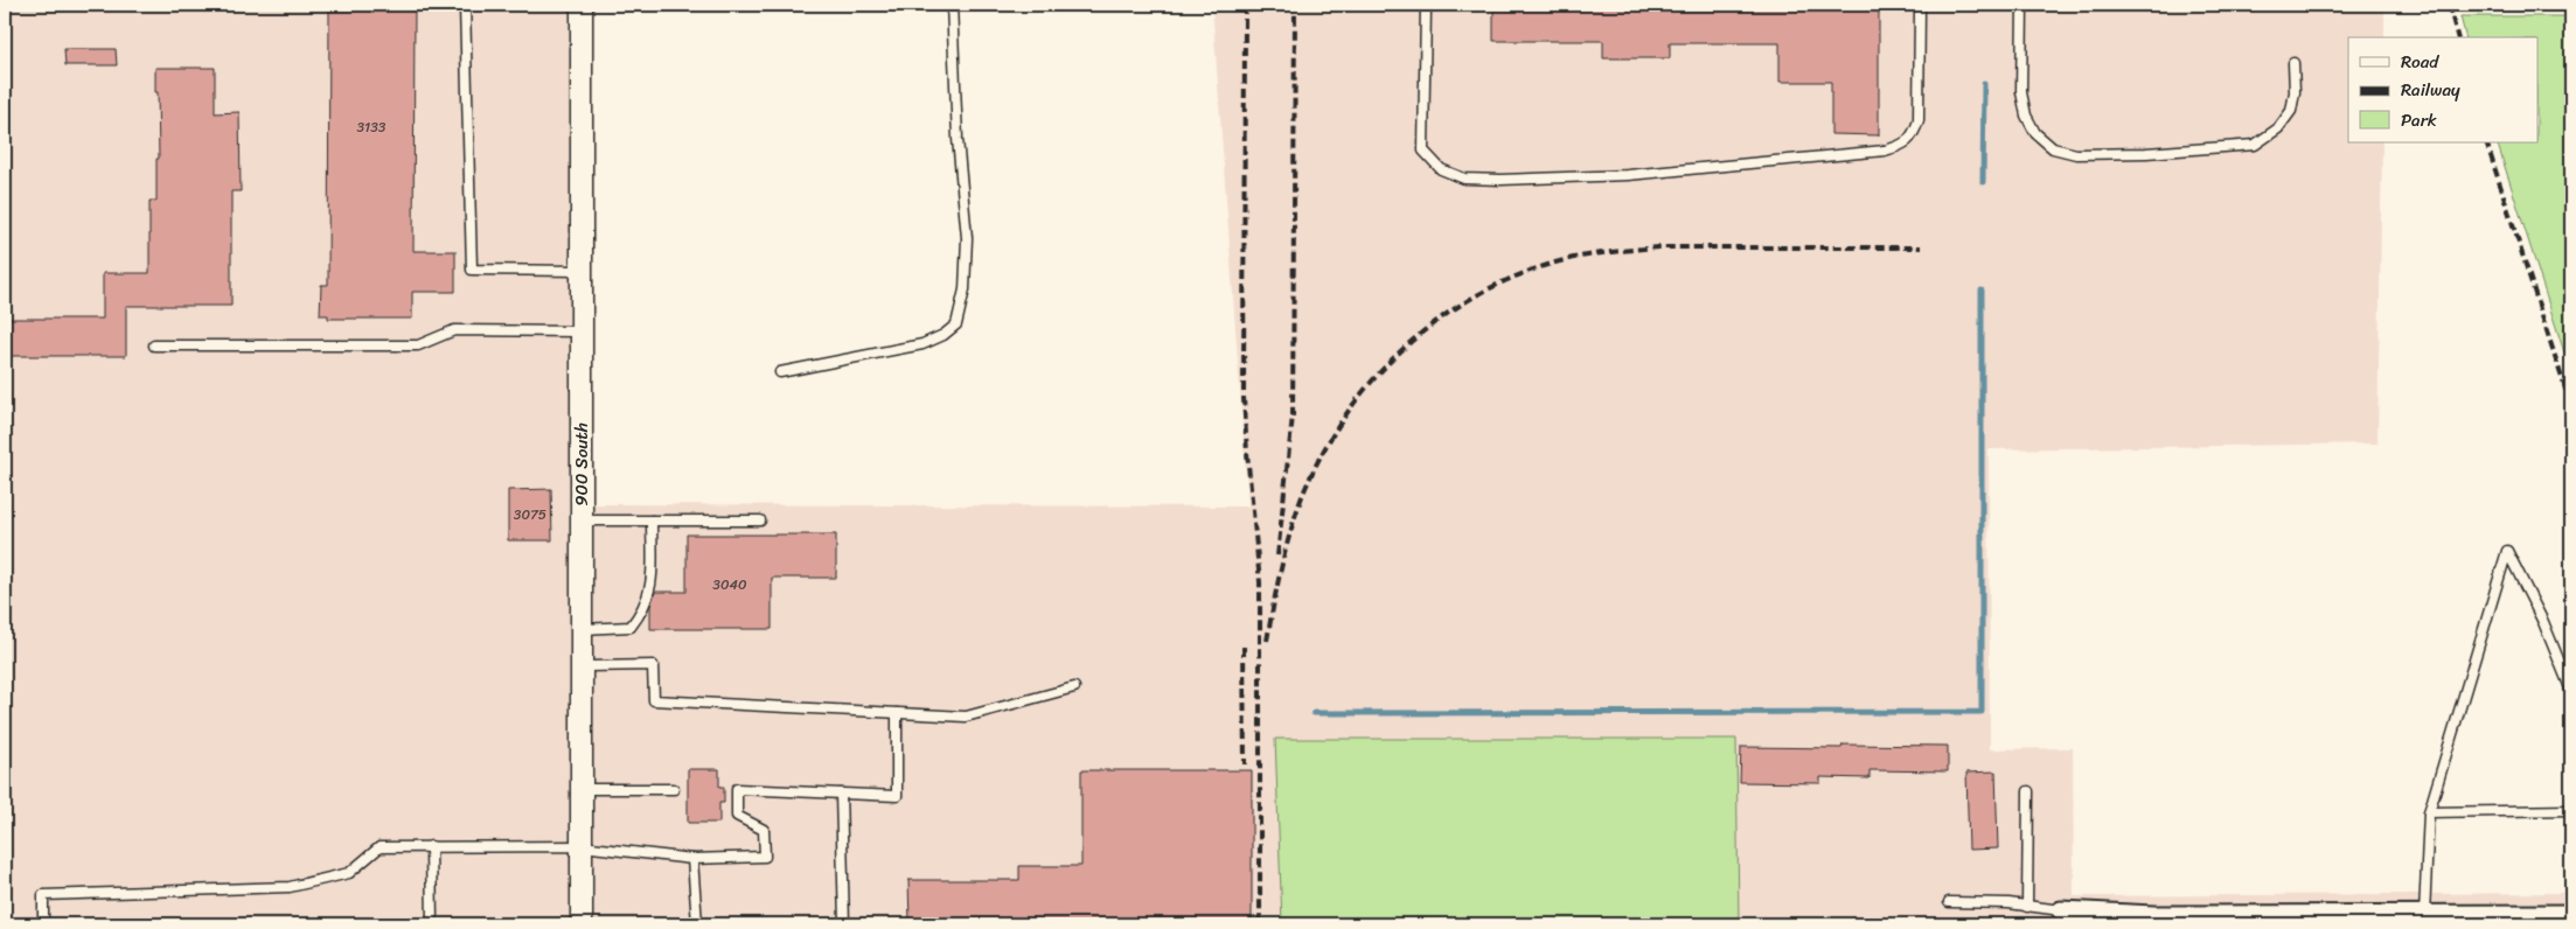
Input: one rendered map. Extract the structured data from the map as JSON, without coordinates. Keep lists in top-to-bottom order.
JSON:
{
  "streets": {
    "street": ["900 South"]
  },
  "house_numbers": ["3133", "3075", "3040"],
  "legend": ["Road", "Railway", "Park"]
}
